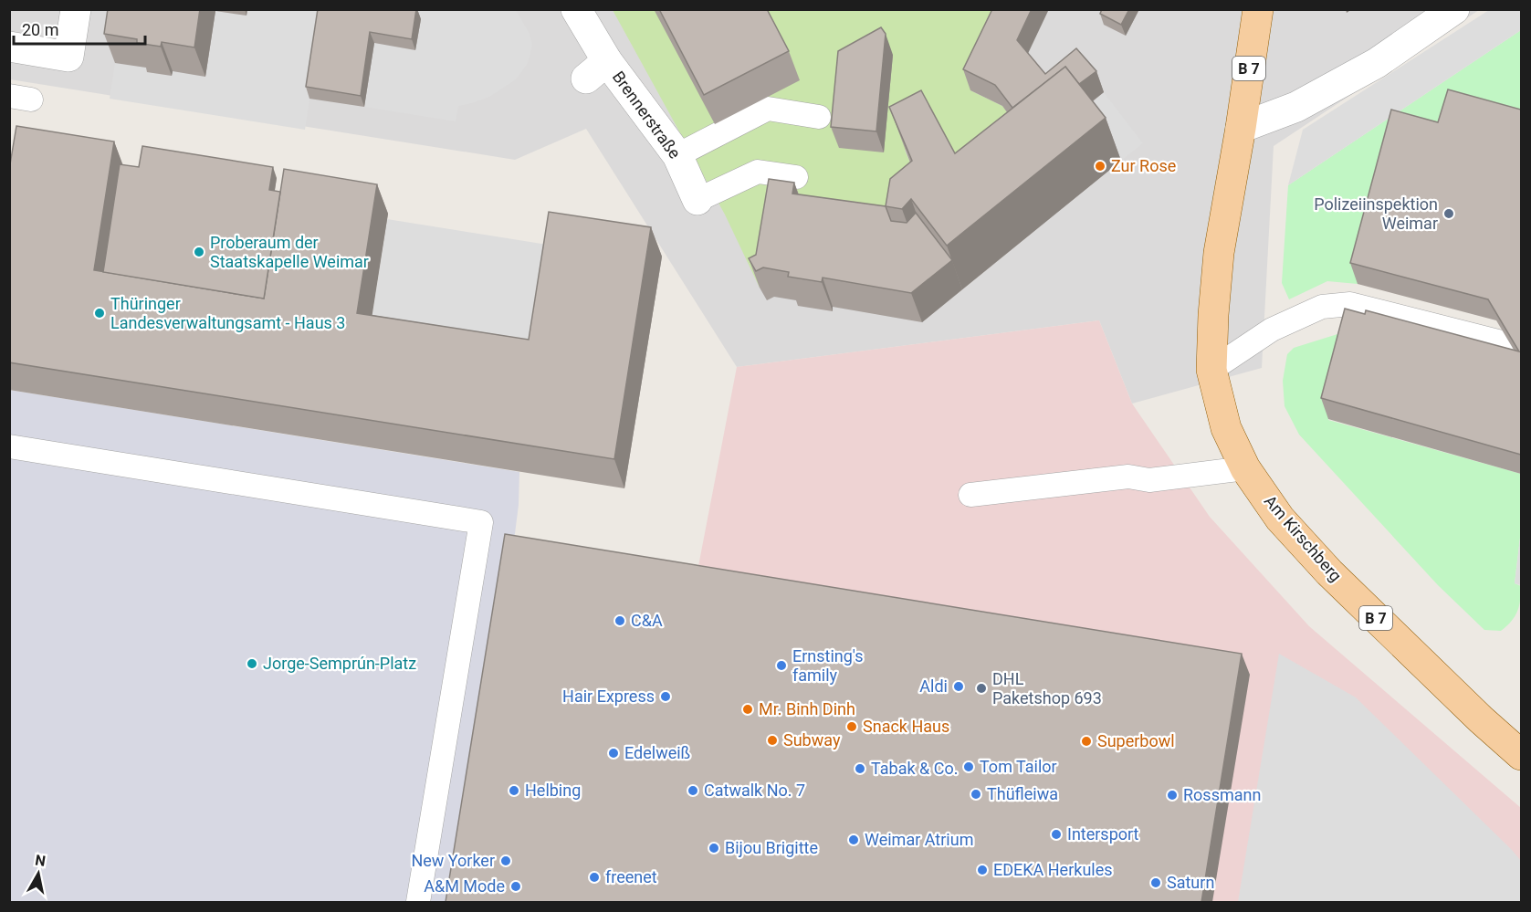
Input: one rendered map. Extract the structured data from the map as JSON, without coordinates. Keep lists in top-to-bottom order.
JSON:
{
  "streets": {
    "main road": ["B 7", "Am Kirschberg"],
    "street": ["Brennerstraße"]
  },
  "crossings": [
    ["B 7", "Am Kirschberg"]
  ],
  "places": [
    "Zur Rose",
    "Polizeiinspektion Weimar",
    "Proberaum der Staatskapelle Weimar",
    "Thüringer Landesverwaltungsamt - Haus 3",
    "C&A",
    "Jorge-Semprún-Platz",
    "Ernsting's family",
    "Aldi",
    "DHL Paketshop 693",
    "Hair Express",
    "Mr. Binh Dinh",
    "Snack Haus",
    "Subway",
    "Superbowl",
    "Edelweiß",
    "Tom Tailor",
    "Tabak & Co.",
    "Helbing",
    "Catwalk No. 7",
    "Thüfleiwa",
    "Rossmann",
    "Intersport",
    "Weimar Atrium",
    "Bijou Brigitte",
    "New Yorker",
    "EDEKA Herkules",
    "freenet",
    "Saturn",
    "A&M Mode"
  ],
  "scale_bar": "20 m",
  "north": "top"
}
